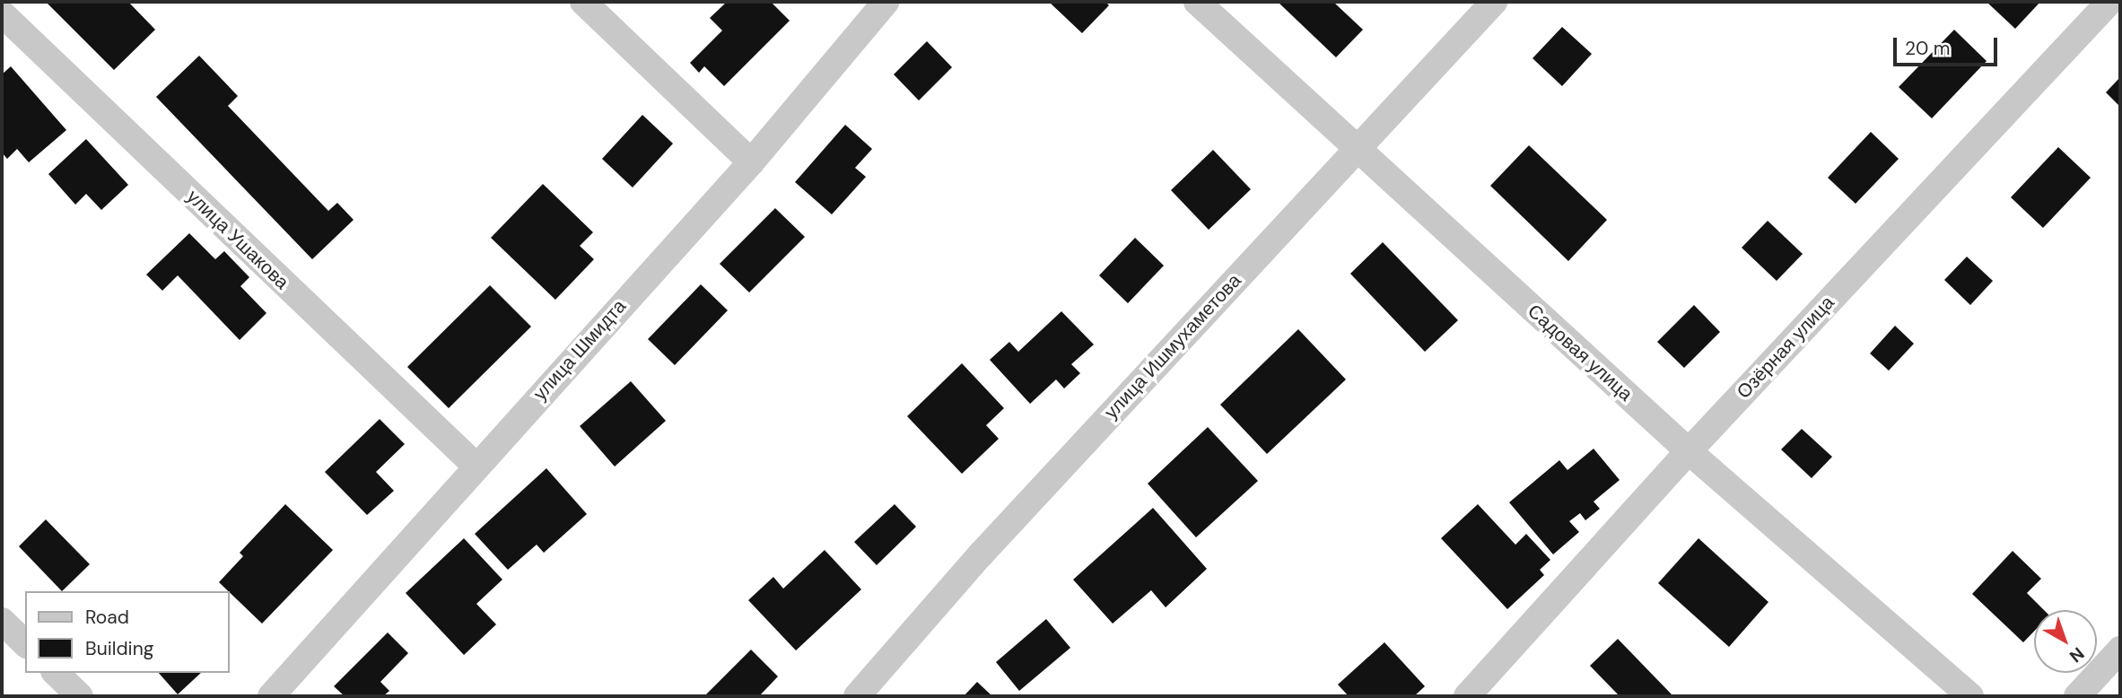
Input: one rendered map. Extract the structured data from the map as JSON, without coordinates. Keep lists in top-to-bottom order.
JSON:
{
  "streets": {
    "street": [
      "улица Ушакова",
      "улица Ишмухаметова",
      "Озёрная улица",
      "улица Шмидта",
      "Садовая улица"
    ]
  },
  "crossings": [
    ["улица Ушакова", "улица Шмидта"],
    ["улица Ишмухаметова", "Садовая улица"],
    ["Озёрная улица", "Садовая улица"]
  ],
  "legend": ["Road", "Building"],
  "scale_bar": "20 m",
  "north": "bottom right"
}
